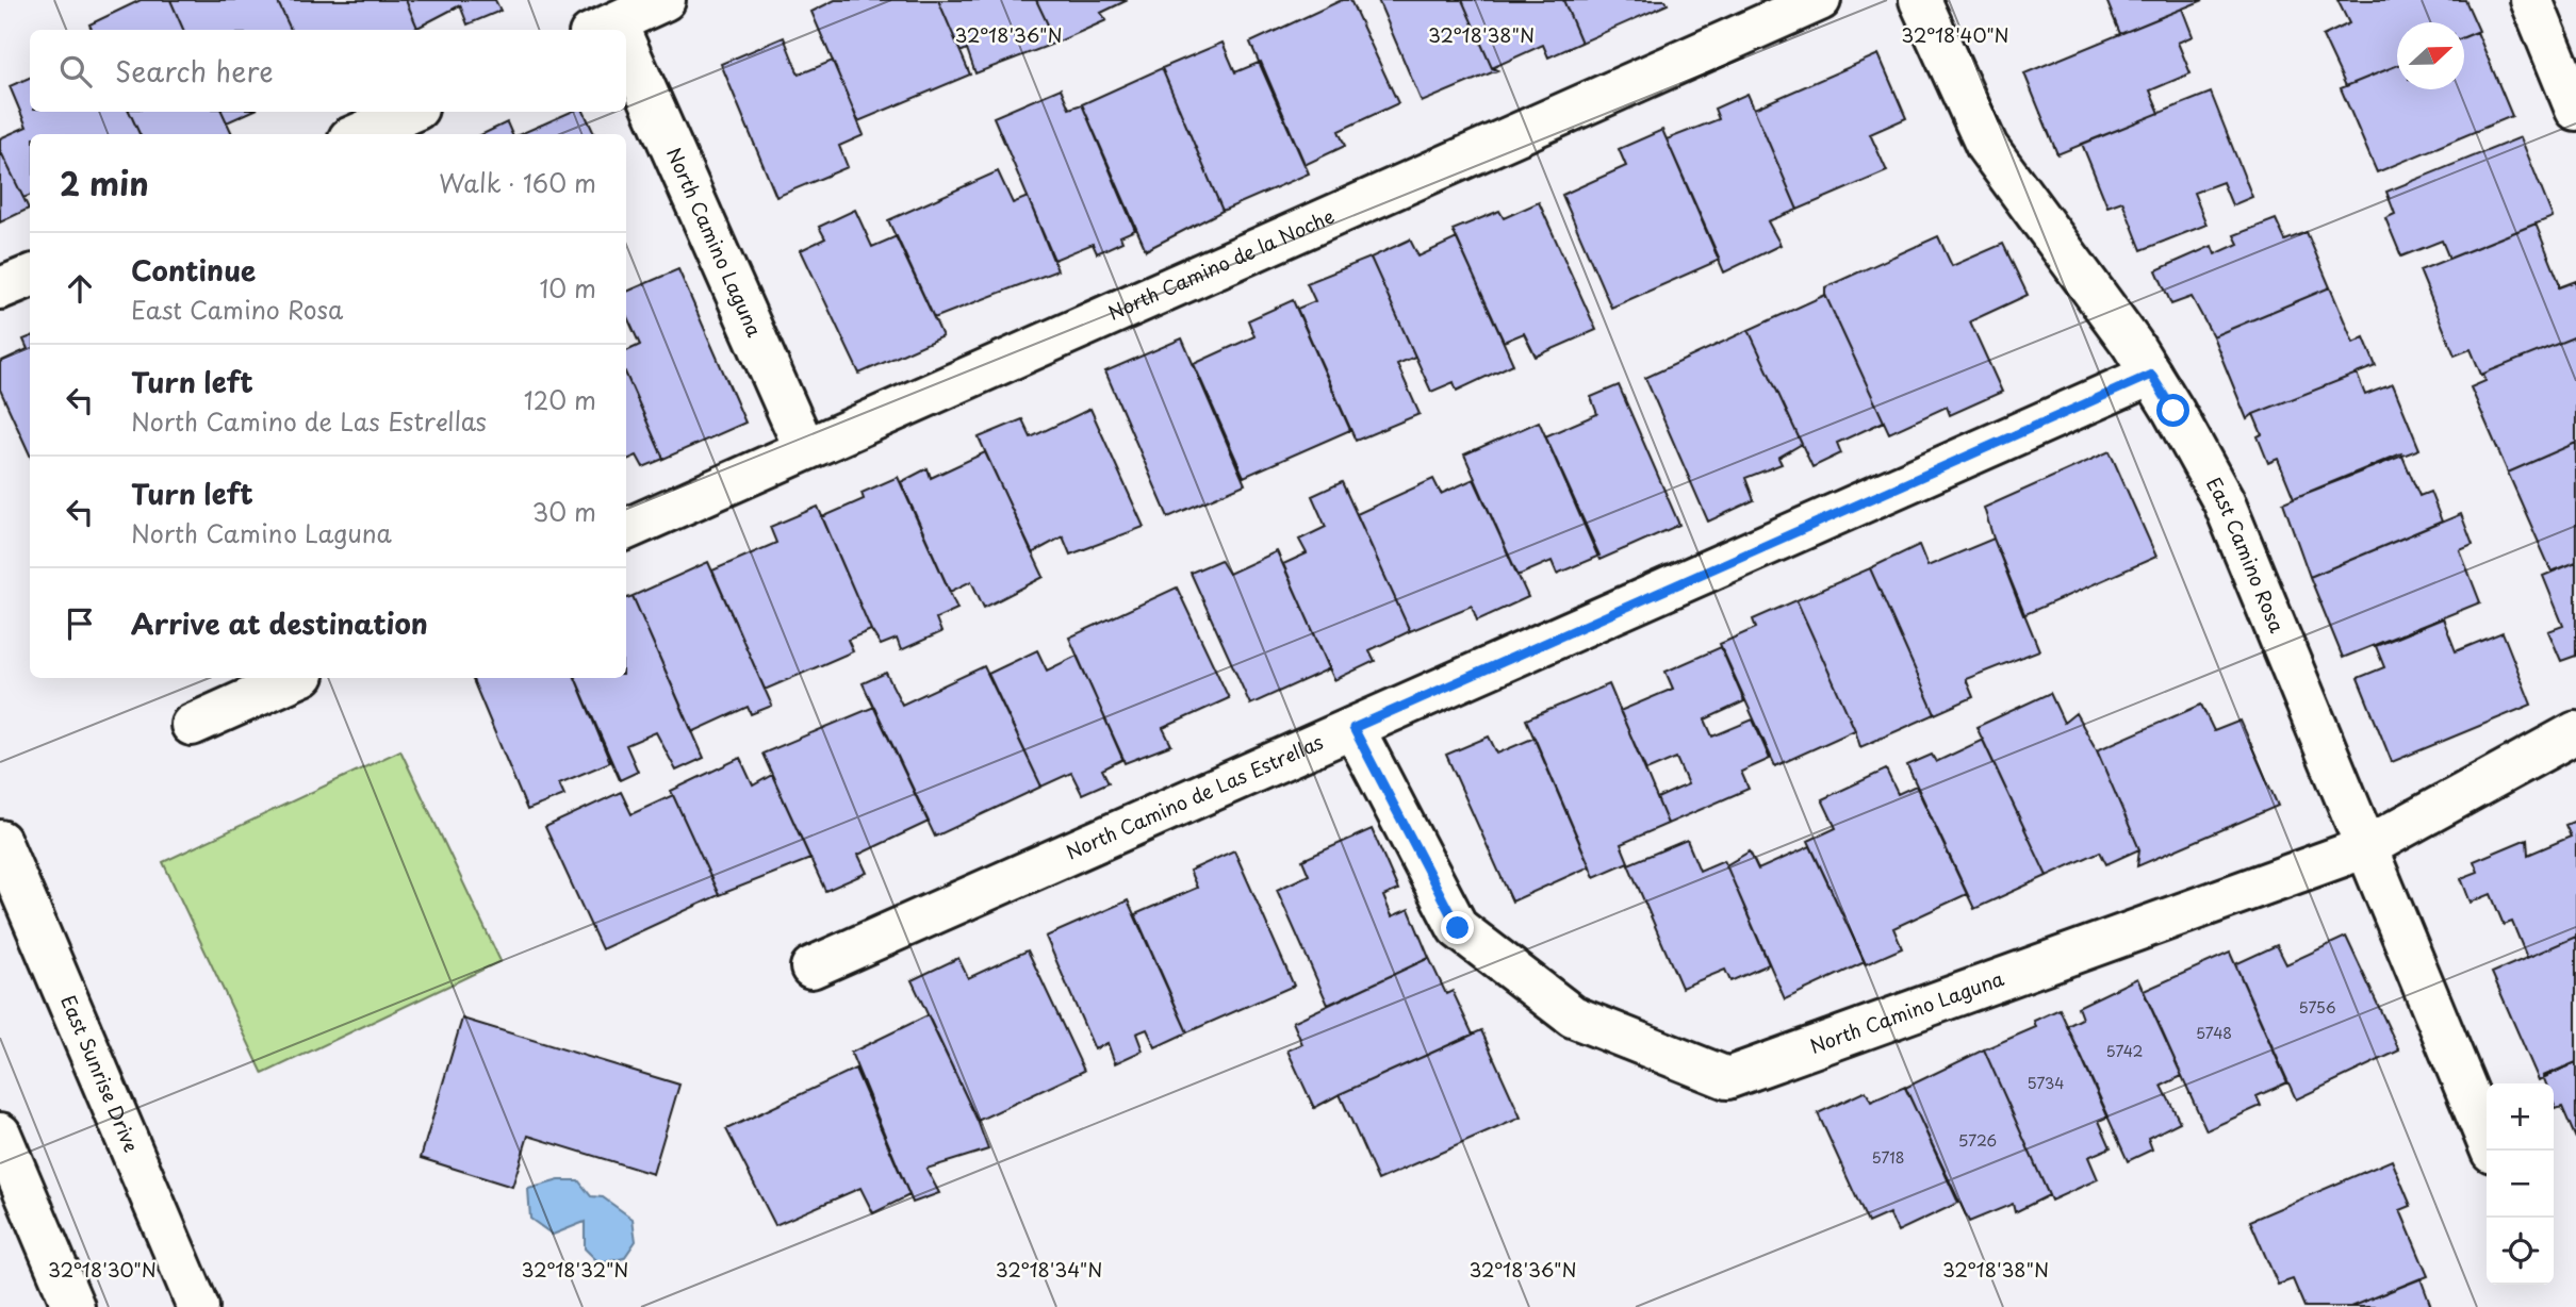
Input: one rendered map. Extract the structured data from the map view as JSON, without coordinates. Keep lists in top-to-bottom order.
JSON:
{
  "streets": {
    "street": [
      "North Camino Laguna",
      "North Camino de la Noche",
      "East Camino Rosa",
      "North Camino de Las Estrellas",
      "East Sunrise Drive"
    ]
  },
  "crossings": [
    ["North Camino Laguna", "North Camino de la Noche"],
    ["North Camino Laguna", "East Camino Rosa"],
    ["North Camino Laguna", "North Camino de Las Estrellas"],
    ["East Camino Rosa", "North Camino de Las Estrellas"]
  ],
  "house_numbers": [
    "5756",
    "5748",
    "5742",
    "5734",
    "5726",
    "5718"
  ],
  "north": "right",
  "page": {
    "search": "Search here",
    "heading": ["2 min", "Walk · 160 m"],
    "list": [
      ["Continue", "East Camino Rosa", "10 m"],
      ["Turn left", "North Camino de Las Estrellas", "120 m"],
      ["Turn left", "North Camino Laguna", "30 m"],
      "Arrive at destination"
    ],
    "map_buttons": ["+", "−"]
  },
  "coordinates": [
    "32°18'36\"N",
    "32°18'38\"N",
    "32°18'40\"N",
    "32°18'30\"N",
    "32°18'32\"N",
    "32°18'34\"N"
  ]
}
